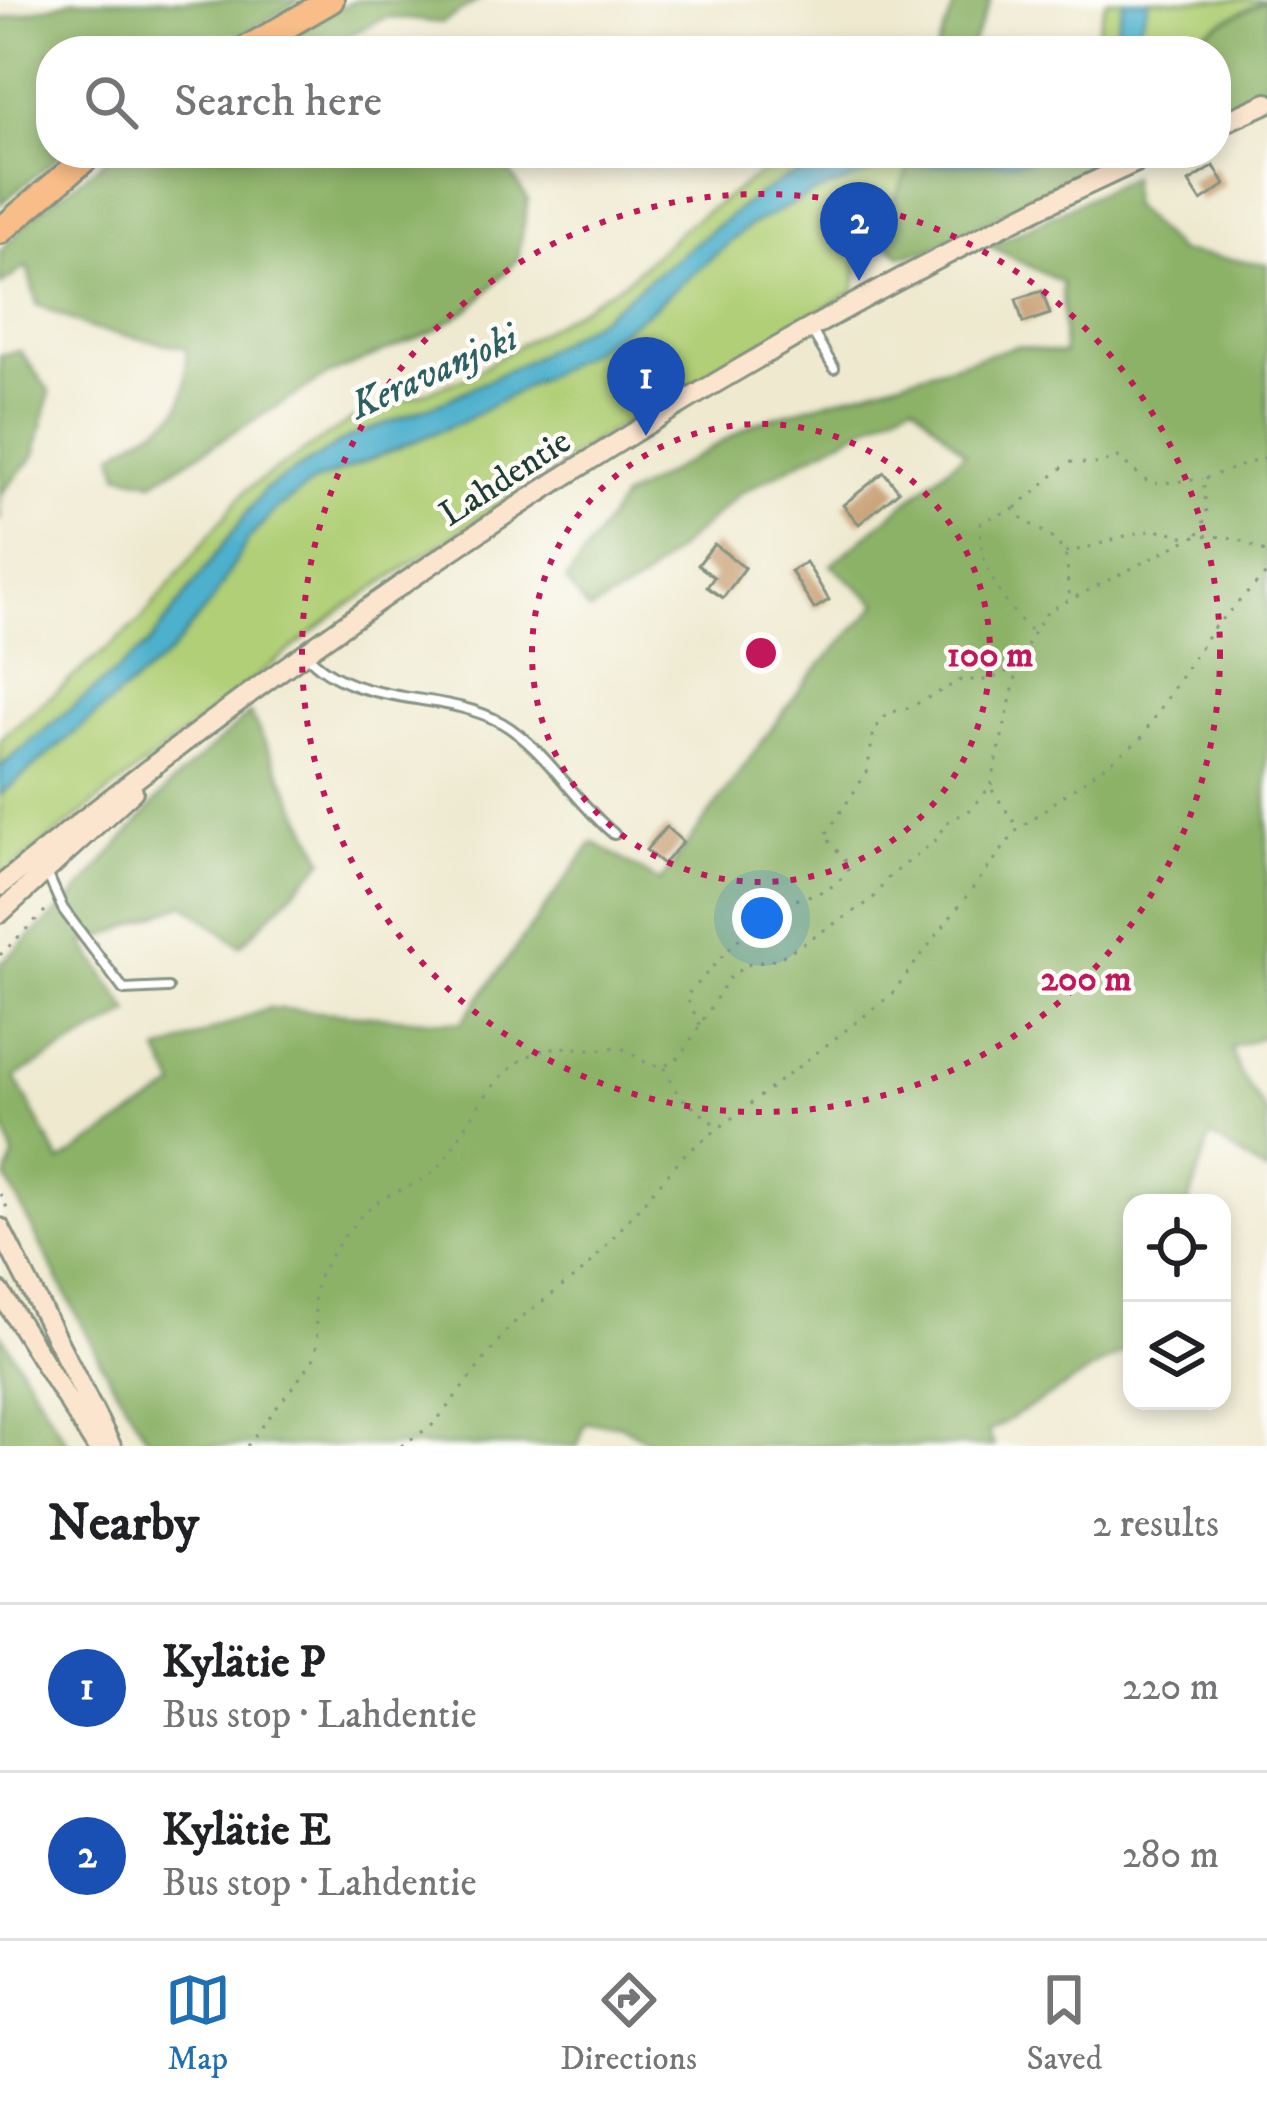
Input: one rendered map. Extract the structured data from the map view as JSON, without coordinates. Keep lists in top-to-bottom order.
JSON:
{
  "streets": {
    "main road": ["Lahdentie"]
  },
  "water": ["Keravanjoki"],
  "page": {
    "search": "Search here",
    "pins": ["2", "1"],
    "heading": ["Nearby", "2 results"],
    "list": [
      {
        "mark": "1",
        "name": "Kylätie P",
        "note": "Bus stop · Lahdentie",
        "value": "220 m"
      },
      {
        "mark": "2",
        "name": "Kylätie E",
        "note": "Bus stop · Lahdentie",
        "value": "280 m"
      }
    ],
    "nav": ["Map", "Directions", "Saved"]
  },
  "rings": ["100 m", "200 m"]
}
